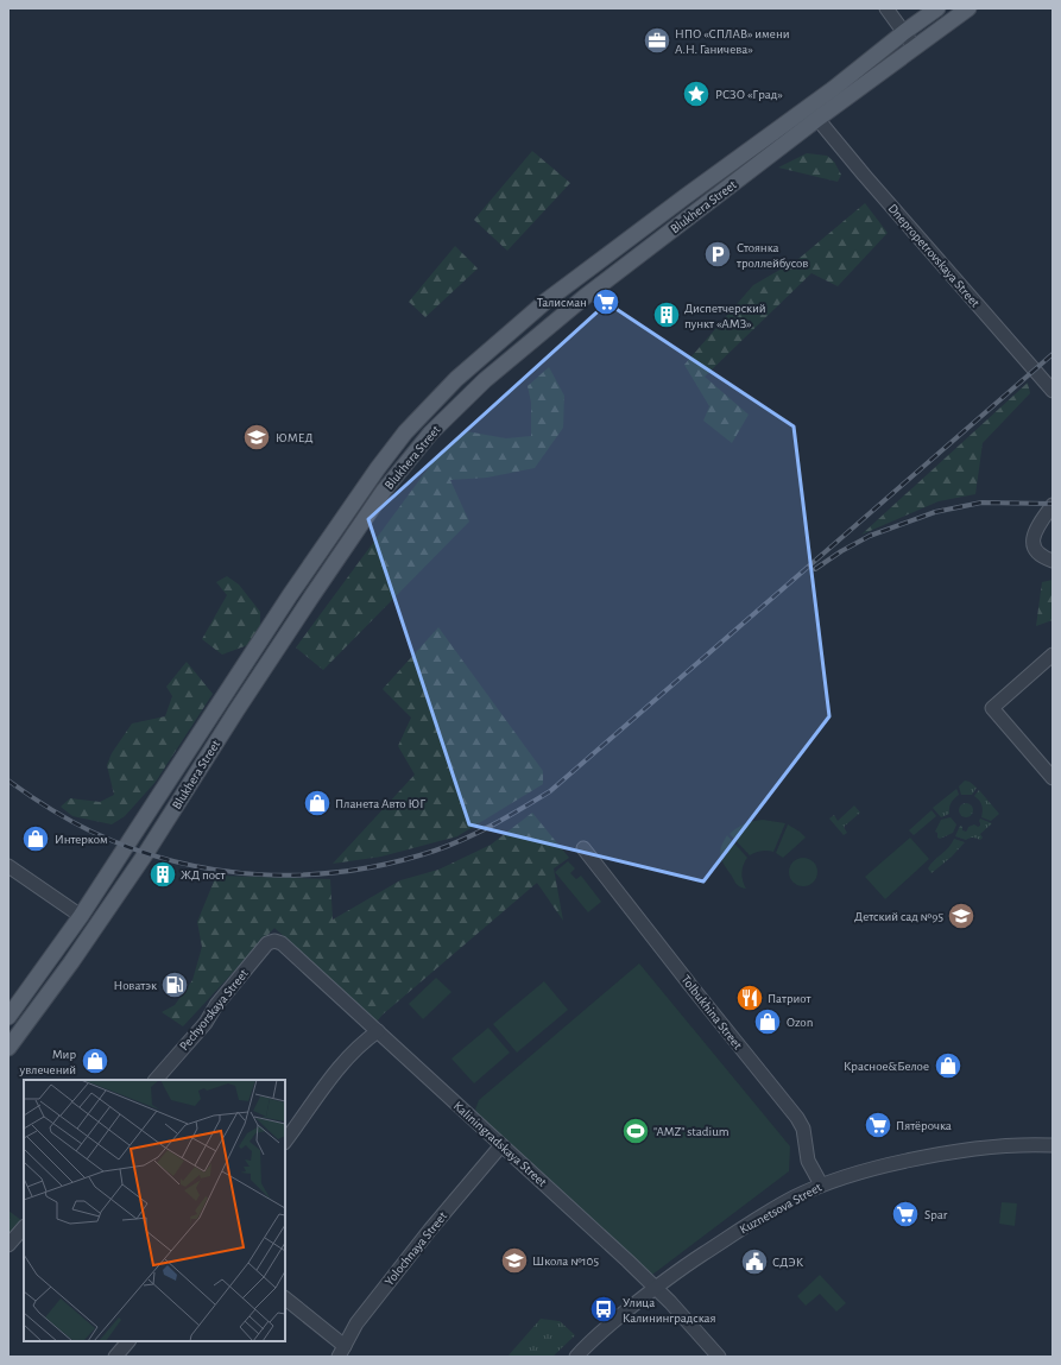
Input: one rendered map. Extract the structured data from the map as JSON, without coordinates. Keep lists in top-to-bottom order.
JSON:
{
  "streets": {
    "main road": ["Blukhera Street"],
    "street": [
      "Dnepropetrovskaya Street",
      "Pechyorskaya Street",
      "Tolbukhina Street",
      "Kaliningradskaya Street",
      "Kuznetsova Street",
      "Yolochnaya Street"
    ]
  },
  "crossings": [
    ["Blukhera Street", "Dnepropetrovskaya Street"],
    ["Pechyorskaya Street", "Kaliningradskaya Street"],
    ["Tolbukhina Street", "Kuznetsova Street"],
    ["Kaliningradskaya Street", "Kuznetsova Street"],
    ["Kaliningradskaya Street", "Yolochnaya Street"]
  ],
  "places": {
    "office": ["НПО «СПЛАВ» имени А.Н. Ганичева»"],
    "place": ["РСЗО «Град»"],
    "parking": ["Стоянка троллейбусов"],
    "supermarket": ["Талисман", "Пятёрочка", "Spar"],
    "building": ["Диспетчерский пункт «АМЗ»", "ЖД пост"],
    "school or university": ["ЮМЕД", "Детский сад №95", "Школа №105"],
    "shop": [
      "Планета Авто ЮГ",
      "Интерком",
      "Ozon",
      "Мир увлечений",
      "Красное&Белое"
    ],
    "fuel station": ["Новатэк"],
    "restaurant": ["Патриот"],
    "sports": ["\"AMZ\" stadium"],
    "public building": ["СДЭК"],
    "bus stop": ["Улица Калининградская"]
  }
}
